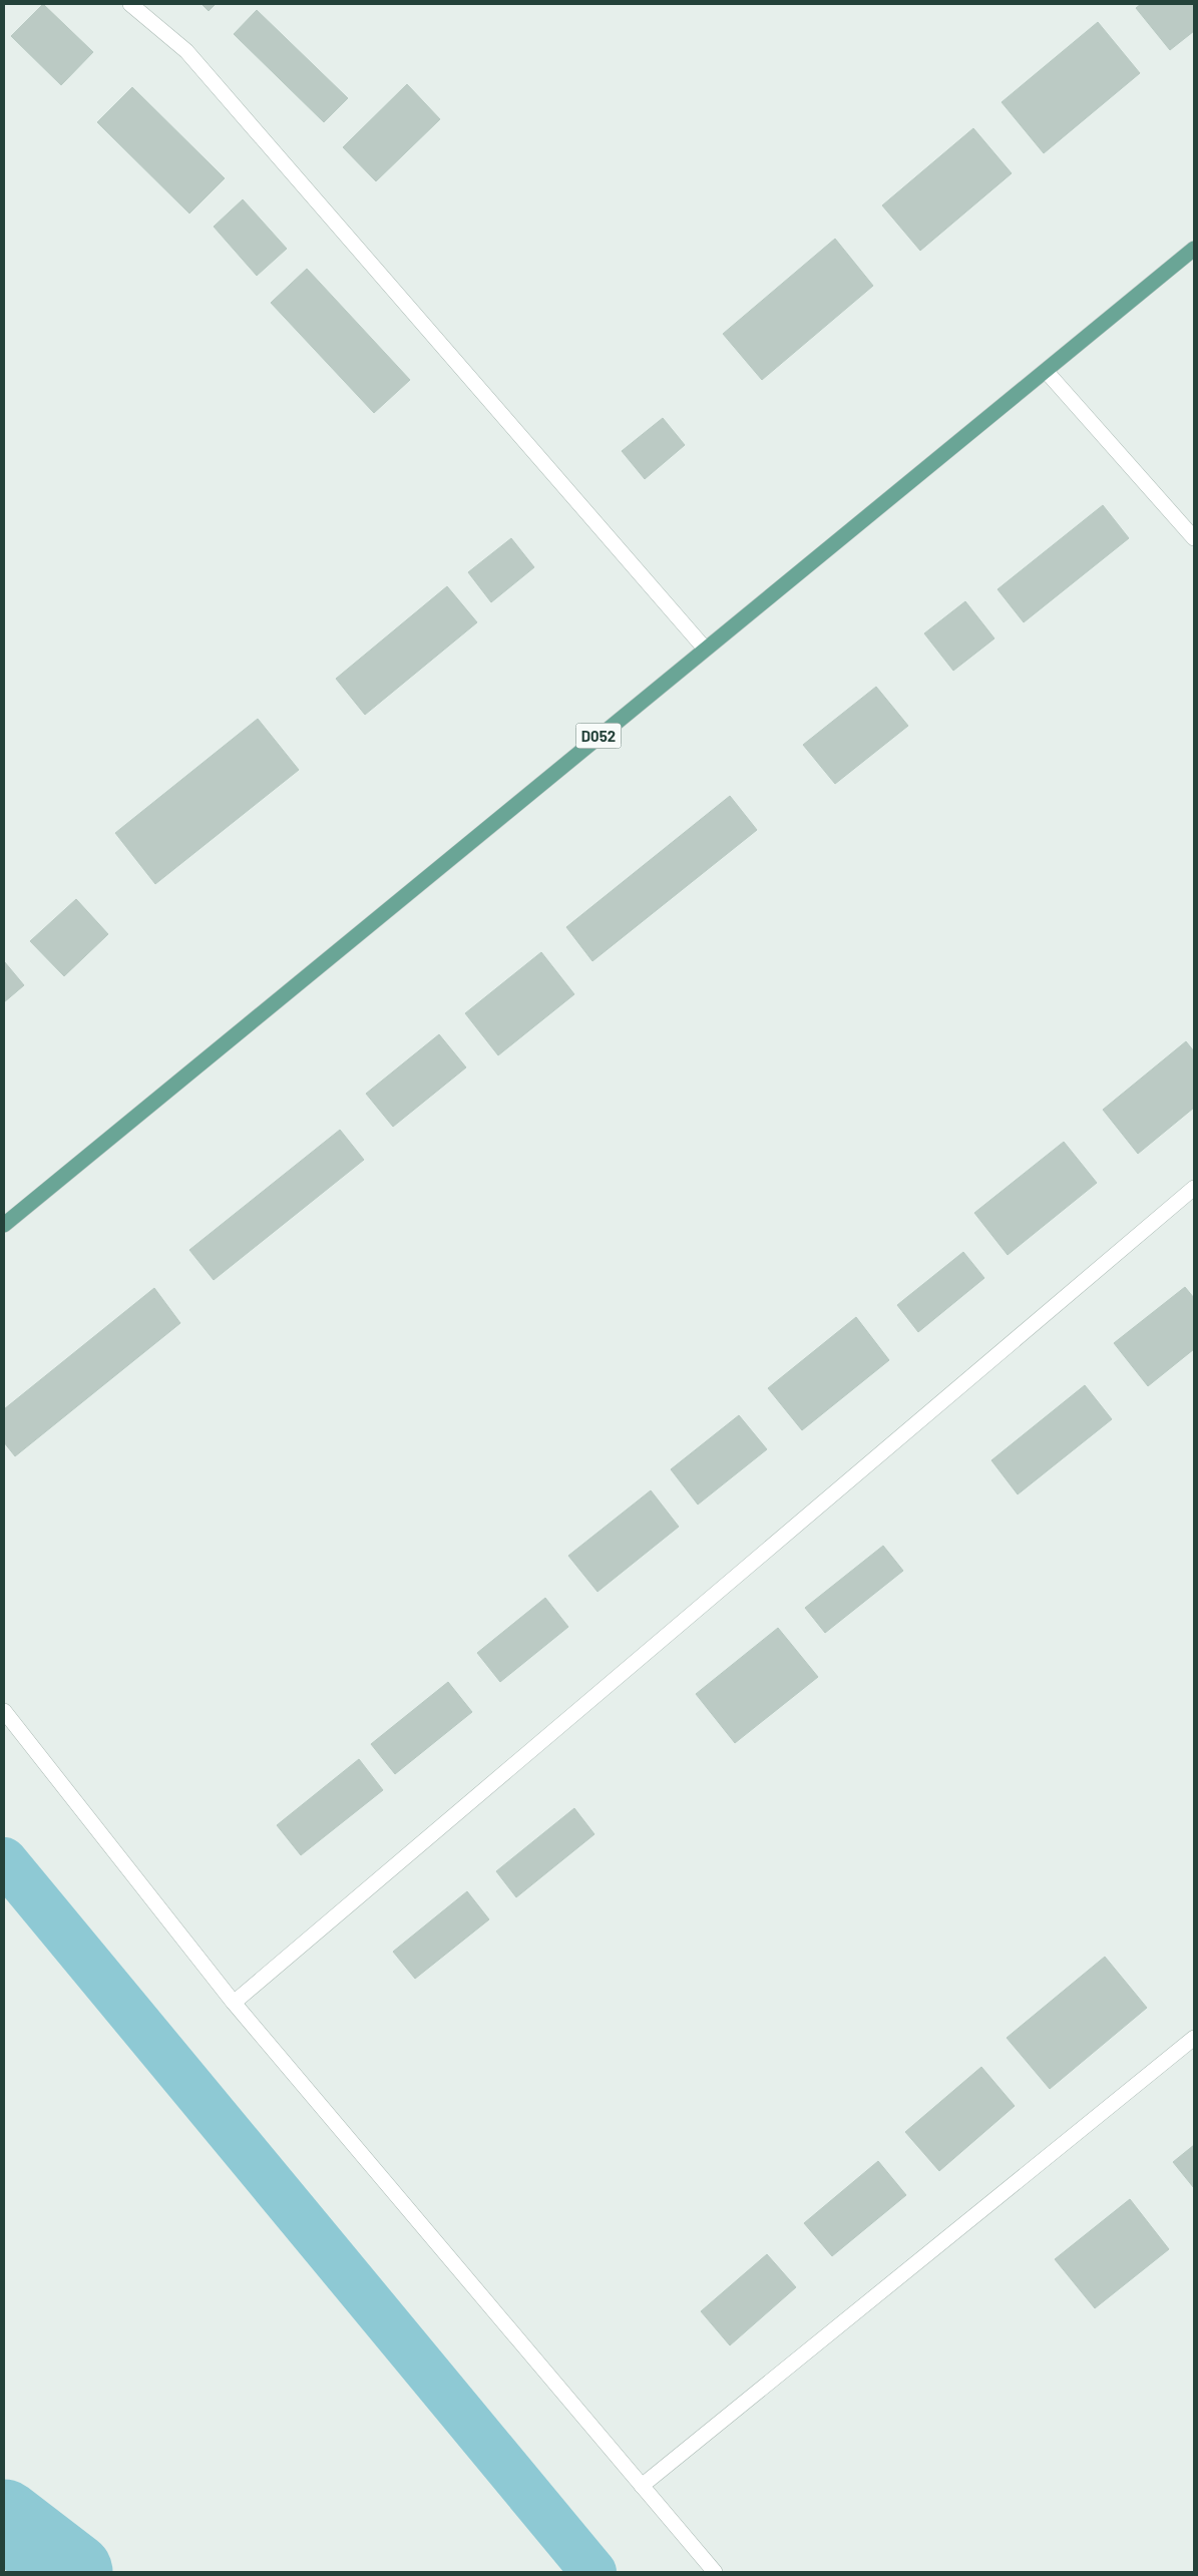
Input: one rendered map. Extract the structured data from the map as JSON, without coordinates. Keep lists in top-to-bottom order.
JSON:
{
  "streets": {
    "main road": ["D052"]
  }
}
